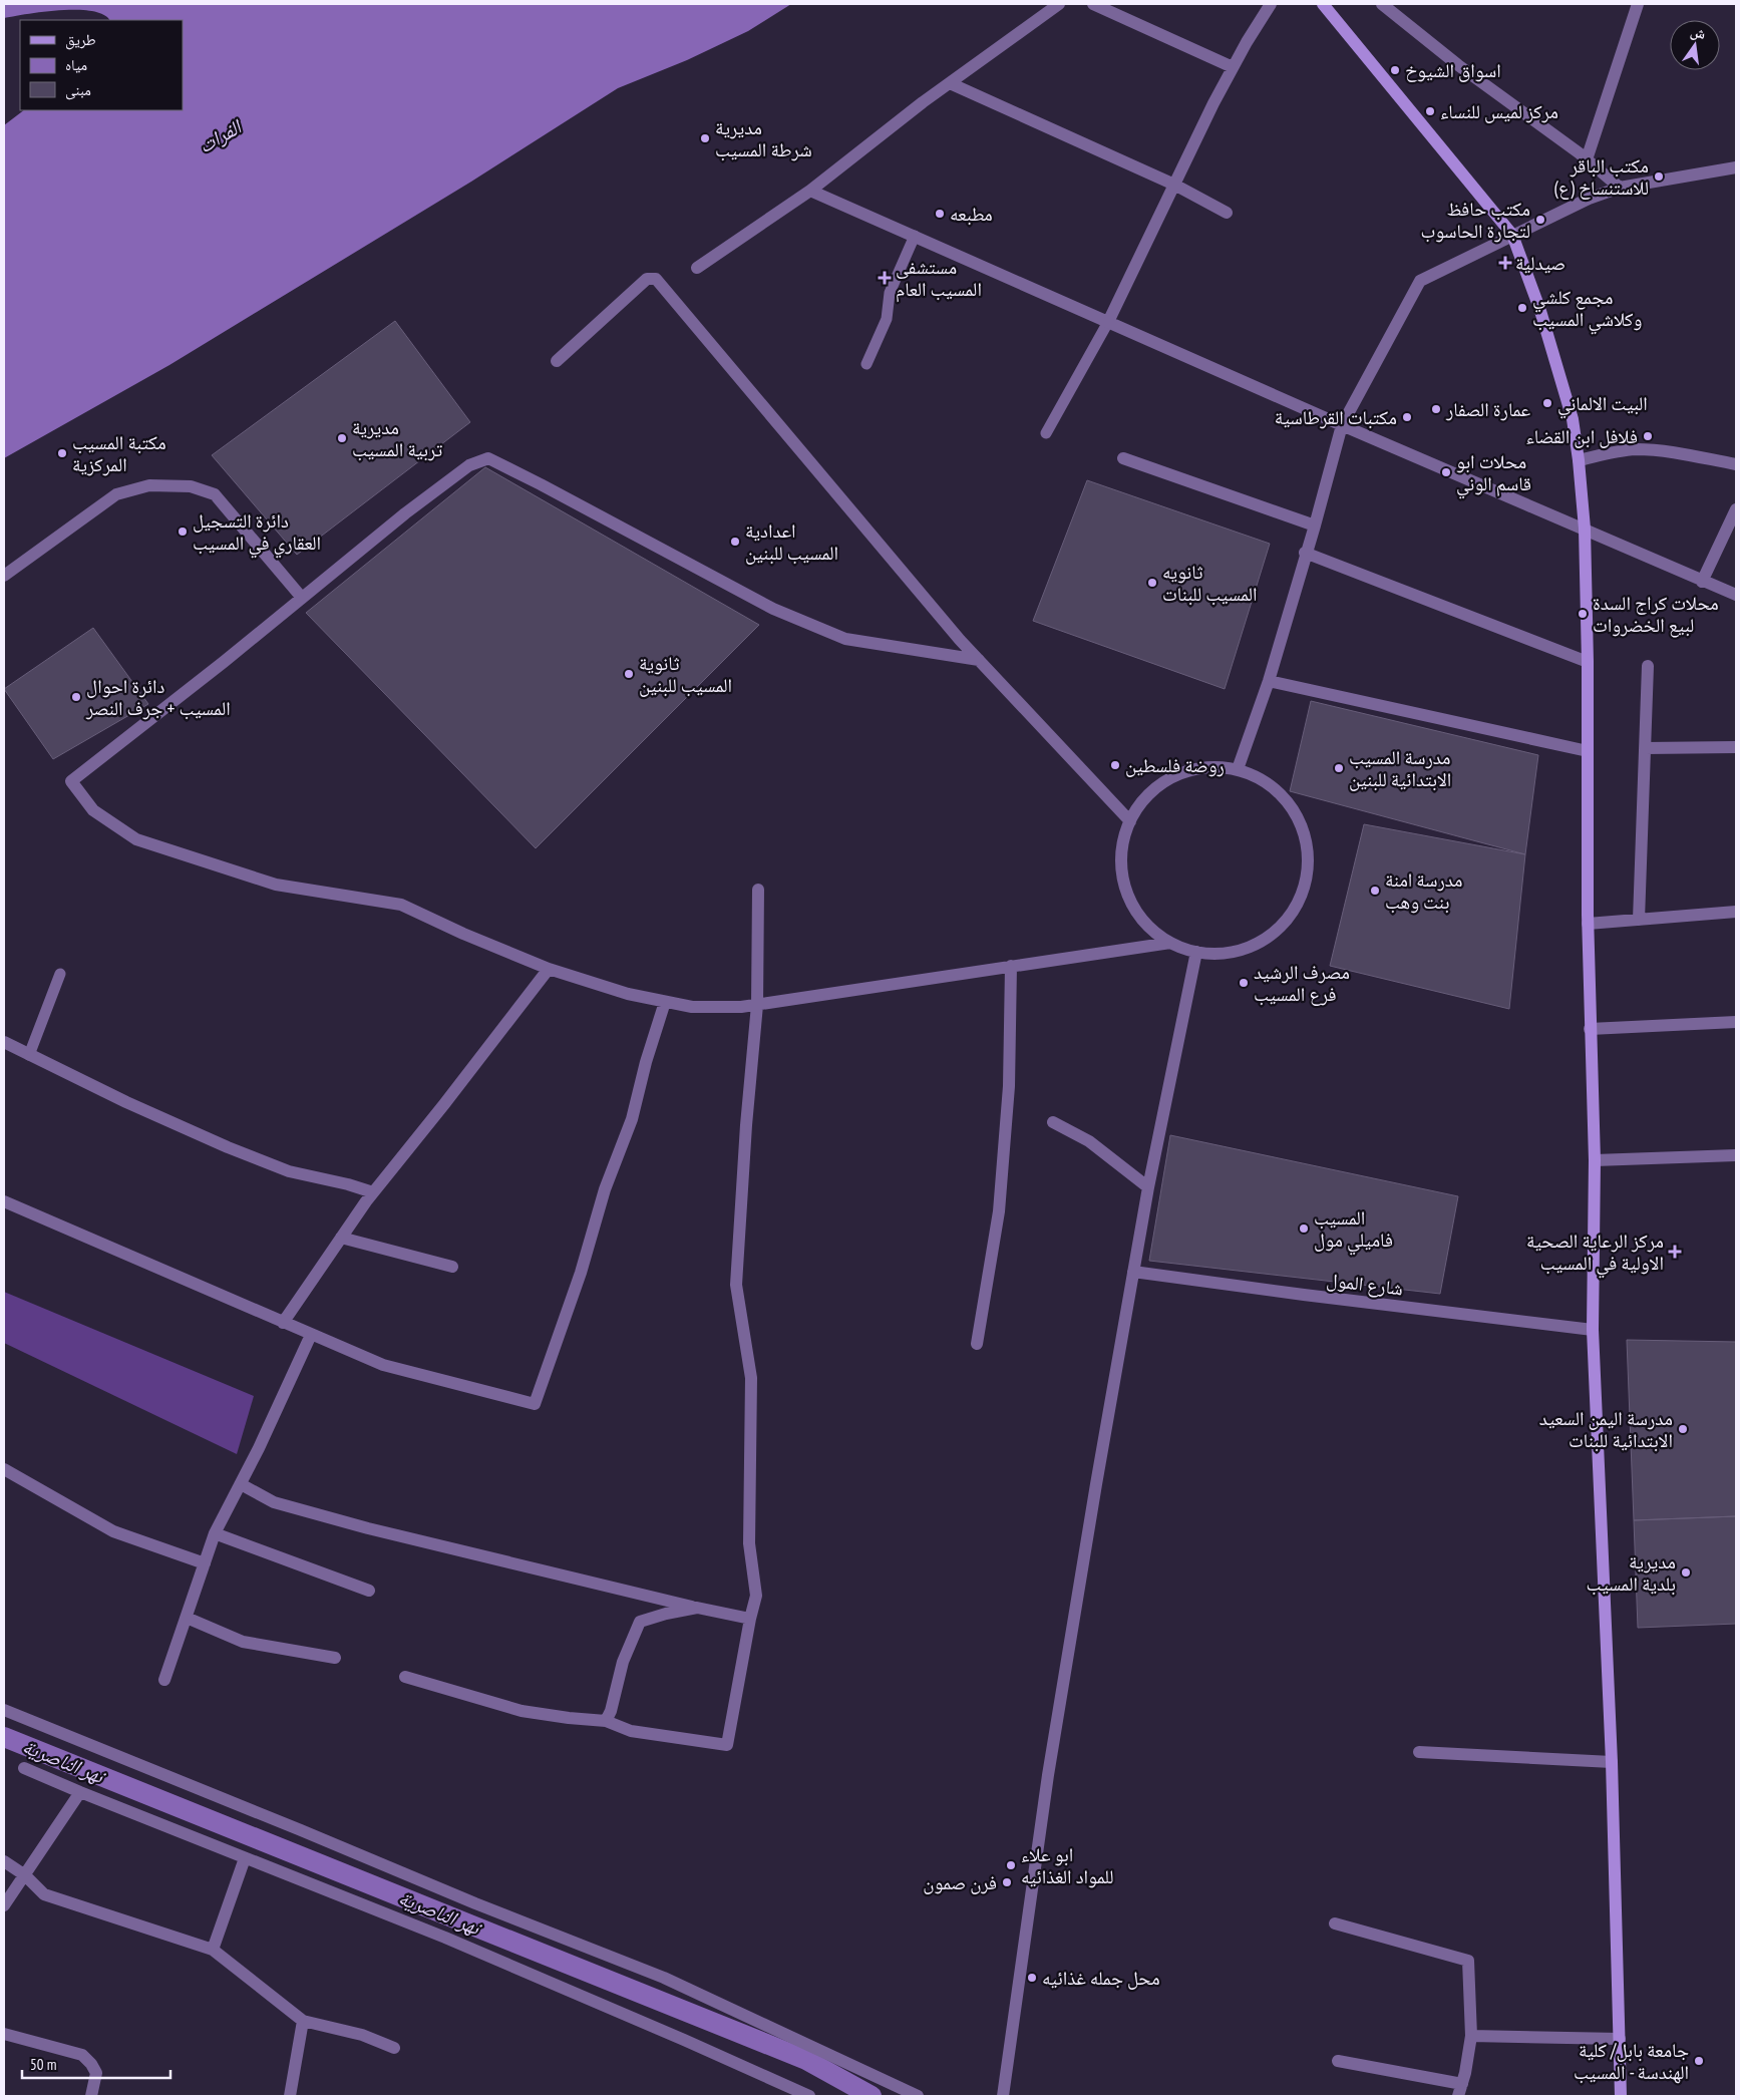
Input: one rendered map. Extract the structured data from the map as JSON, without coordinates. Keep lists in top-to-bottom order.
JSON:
{
  "streets": {
    "street": ["شارع المول"]
  },
  "water": ["الفرات", "نهر الناصرية"],
  "places": {
    "other": [
      "اسواق الشيوخ",
      "مركز لميس للنساء",
      "مديرية شرطة المسيب",
      "مكتب الباقر (ع) للاستنساخ",
      "مطبعه",
      "مكتب حافظ لتجارة الحاسوب",
      "مجمع كلشي وكلاشي المسيب",
      "البيت الالماني",
      "عمارة الصفار",
      "مكتبات القرطاسية",
      "فلافل ابن القضاء",
      "مديرية تربية المسيب",
      "مكتبة المسيب المركزية",
      "محلات ابو قاسم الوني",
      "دائرة التسجيل العقاري في المسيب",
      "اعدادية المسيب للبنين",
      "ثانويه المسيب للبنات",
      "محلات كراج السدة لبيع الخضروات",
      "ثانوية المسيب للبنين",
      "دائرة احوال المسيب + جرف النصر",
      "روضة فلسطين",
      "مدرسة المسيب الابتدائية للبنين",
      "مدرسة امنة بنت وهب",
      "مصرف الرشيد فرع المسيب",
      "المسيب فاميلي مول",
      "مدرسة اليمن السعيد الابتدائية للبنات",
      "مديرية بلدية المسيب",
      "ابو علاء للمواد الغذائيه",
      "فرن صمون",
      "محل جمله غذائيه",
      "جامعة بابل/ كلية الهندسة - المسيب"
    ],
    "health": ["صيدلية", "مستشفى المسيب العام", "مركز الرعاية الصحية الاولية في المسيب"]
  },
  "legend": ["طريق", "مياه", "مبنى"],
  "scale_bar": "50 m",
  "north": "top"
}
